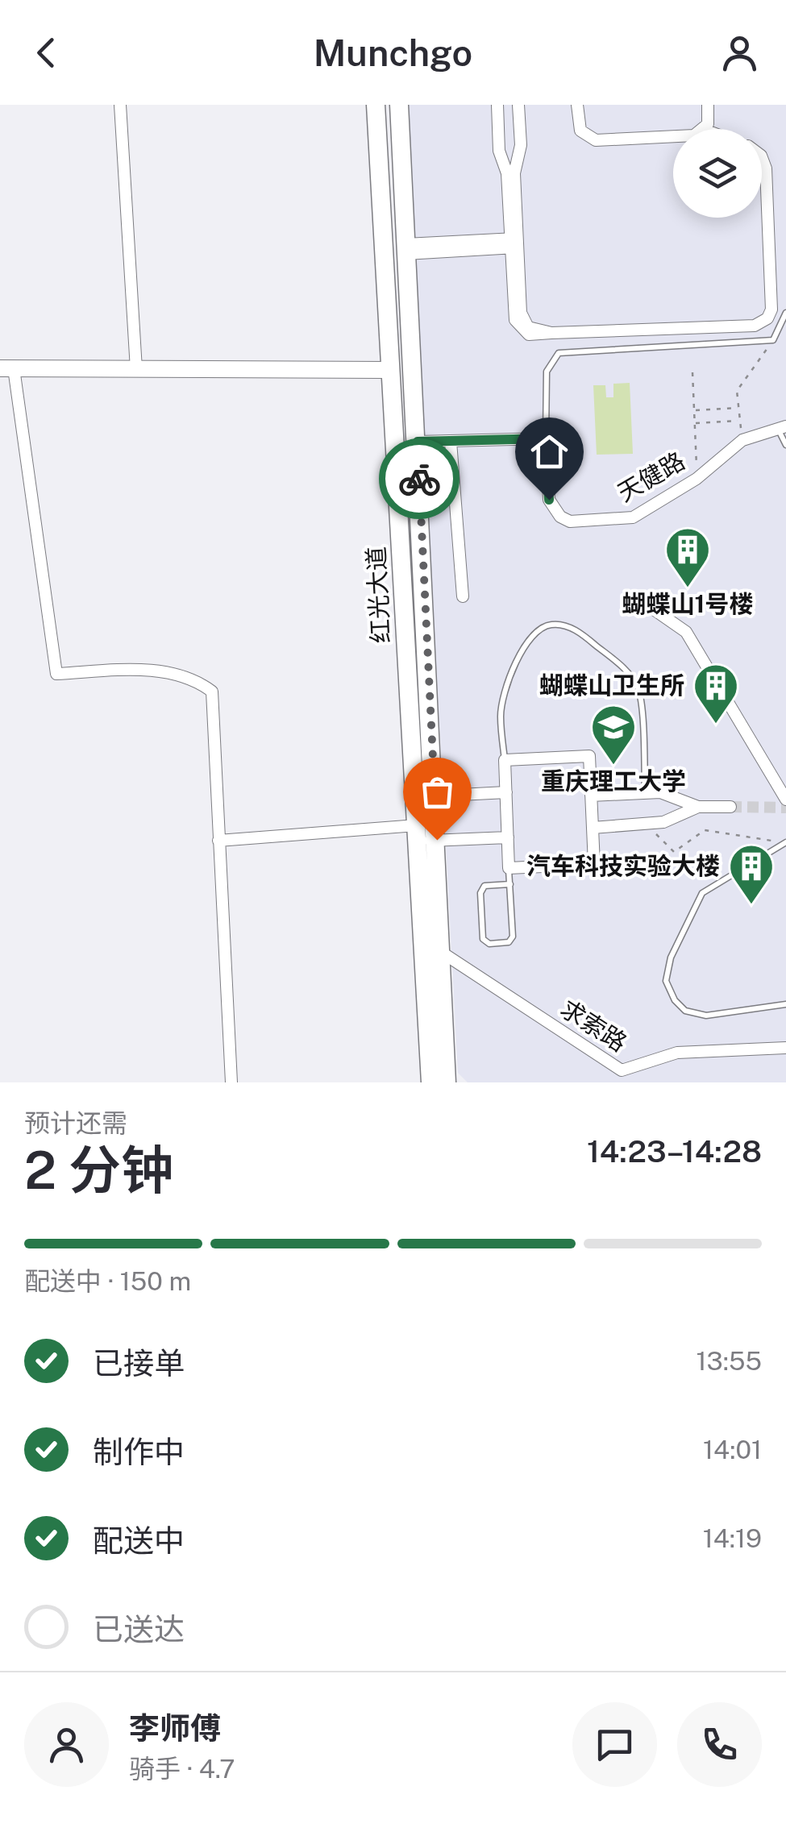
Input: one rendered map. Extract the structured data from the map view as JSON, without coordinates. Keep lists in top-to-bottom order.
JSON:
{
  "streets": {
    "main road": ["红光大道"],
    "street": ["天健路", "求索路"]
  },
  "crossings": [
    ["红光大道", "求索路"]
  ],
  "places": {
    "building": ["蝴蝶山1号楼", "蝴蝶山卫生所", "汽车科技实验大楼"],
    "school or university": ["重庆理工大学"]
  },
  "page": {
    "header": "Munchgo",
    "heading": ["2 分钟", "预计还需", "14:23–14:28"],
    "panel": ["李师傅", "骑手 · 4.7"],
    "bar": "配送中 · 150 m",
    "list": [
      ["已接单", "13:55"],
      ["制作中", "14:01"],
      ["配送中", "14:19"],
      "已送达"
    ]
  }
}
